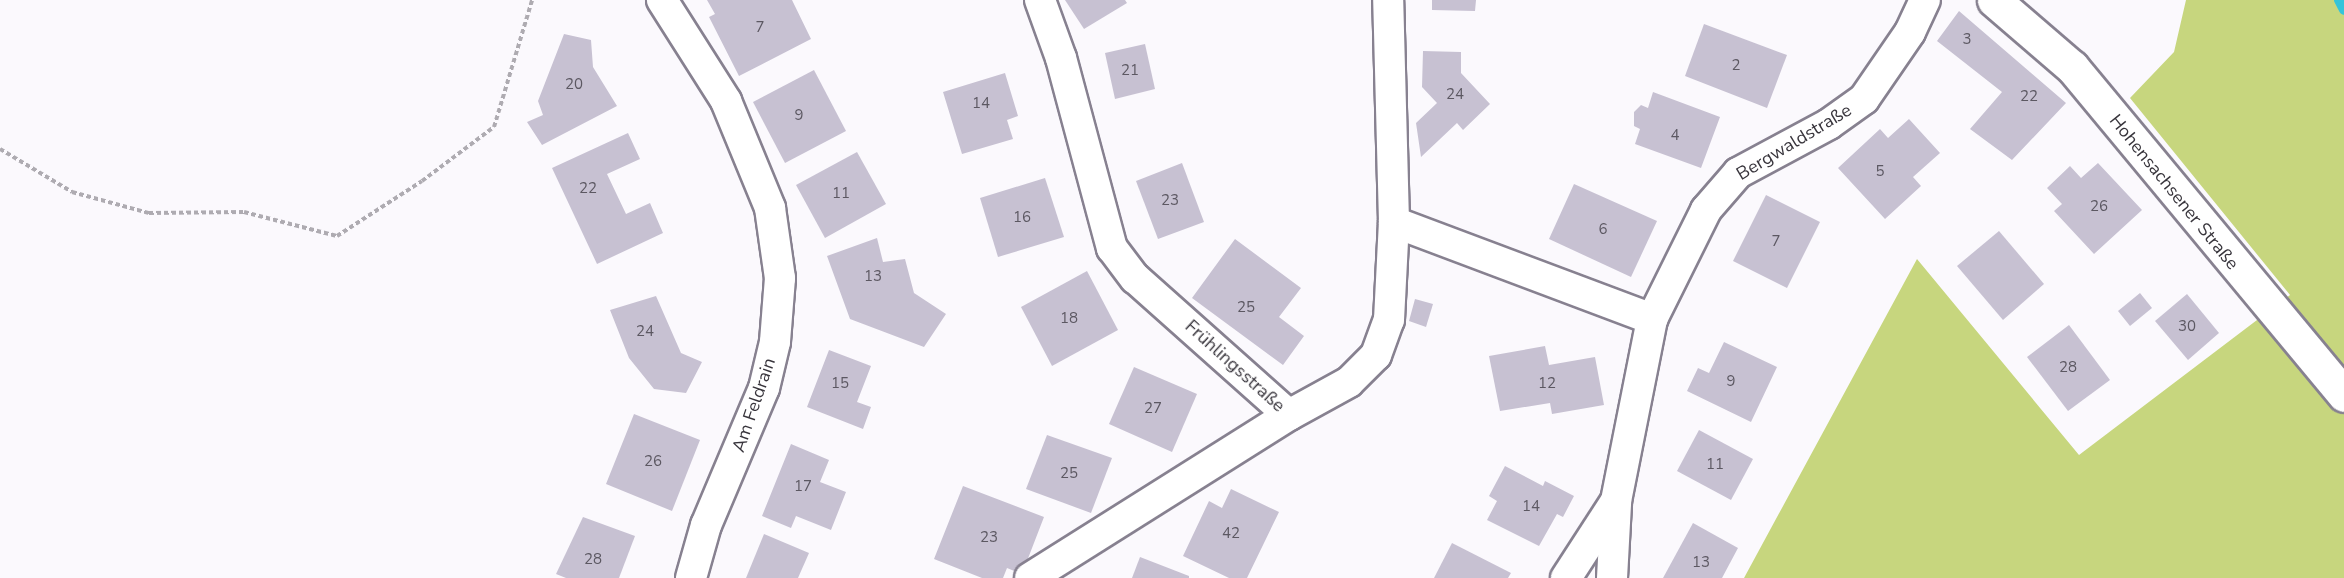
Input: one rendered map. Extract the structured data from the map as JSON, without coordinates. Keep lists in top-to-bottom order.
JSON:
{
  "streets": {
    "street": [
      "Bergwaldstraße",
      "Hohensachsener Straße",
      "Frühlingsstraße",
      "Am Feldrain"
    ]
  },
  "house_numbers": [
    "7",
    "3",
    "2",
    "21",
    "20",
    "24",
    "22",
    "14",
    "9",
    "4",
    "5",
    "22",
    "11",
    "23",
    "26",
    "16",
    "6",
    "7",
    "13",
    "25",
    "18",
    "30",
    "24",
    "28",
    "9",
    "15",
    "12",
    "27",
    "26",
    "11",
    "25",
    "17",
    "14",
    "42",
    "23",
    "28",
    "13"
  ]
}
